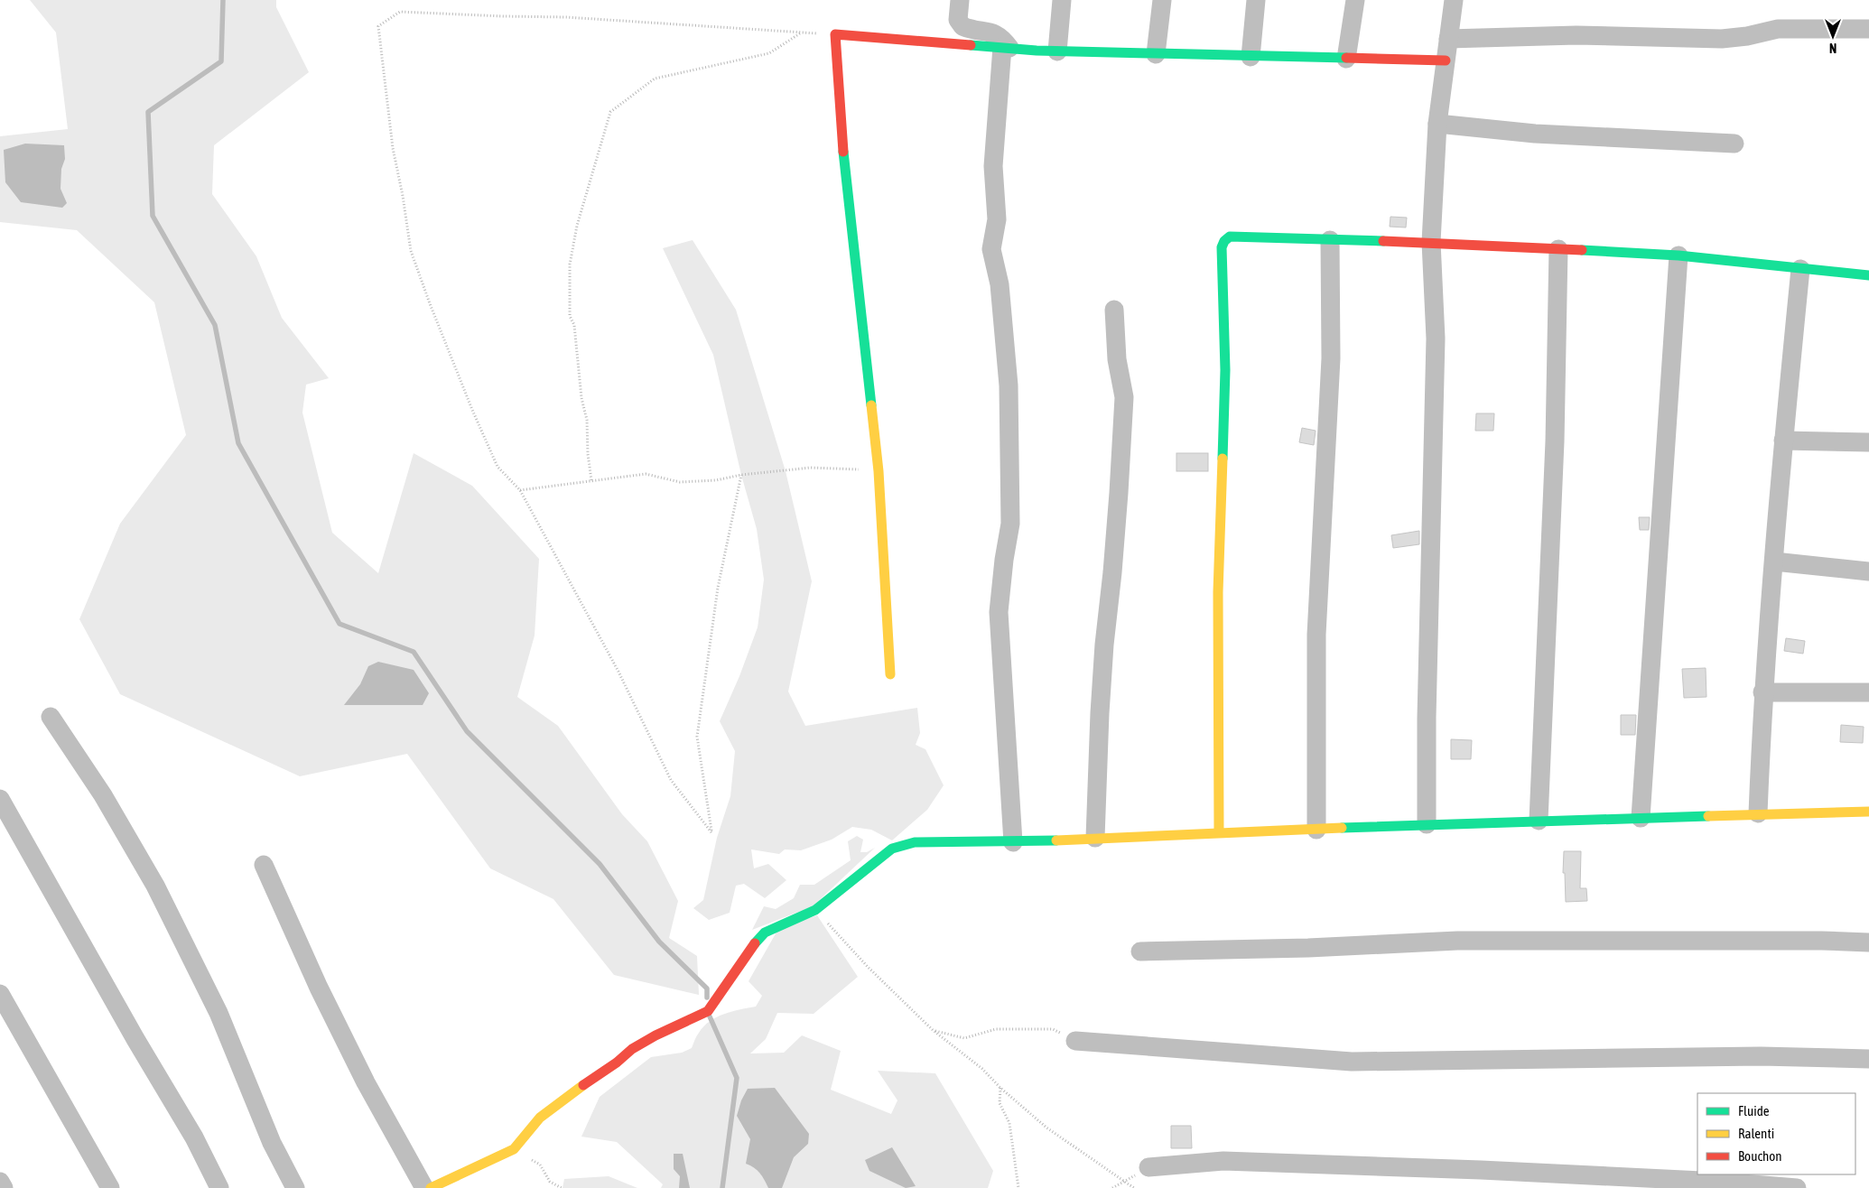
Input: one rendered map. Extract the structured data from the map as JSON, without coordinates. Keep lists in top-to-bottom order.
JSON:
{
  "legend": ["Fluide", "Ralenti", "Bouchon"],
  "north": "bottom"
}
